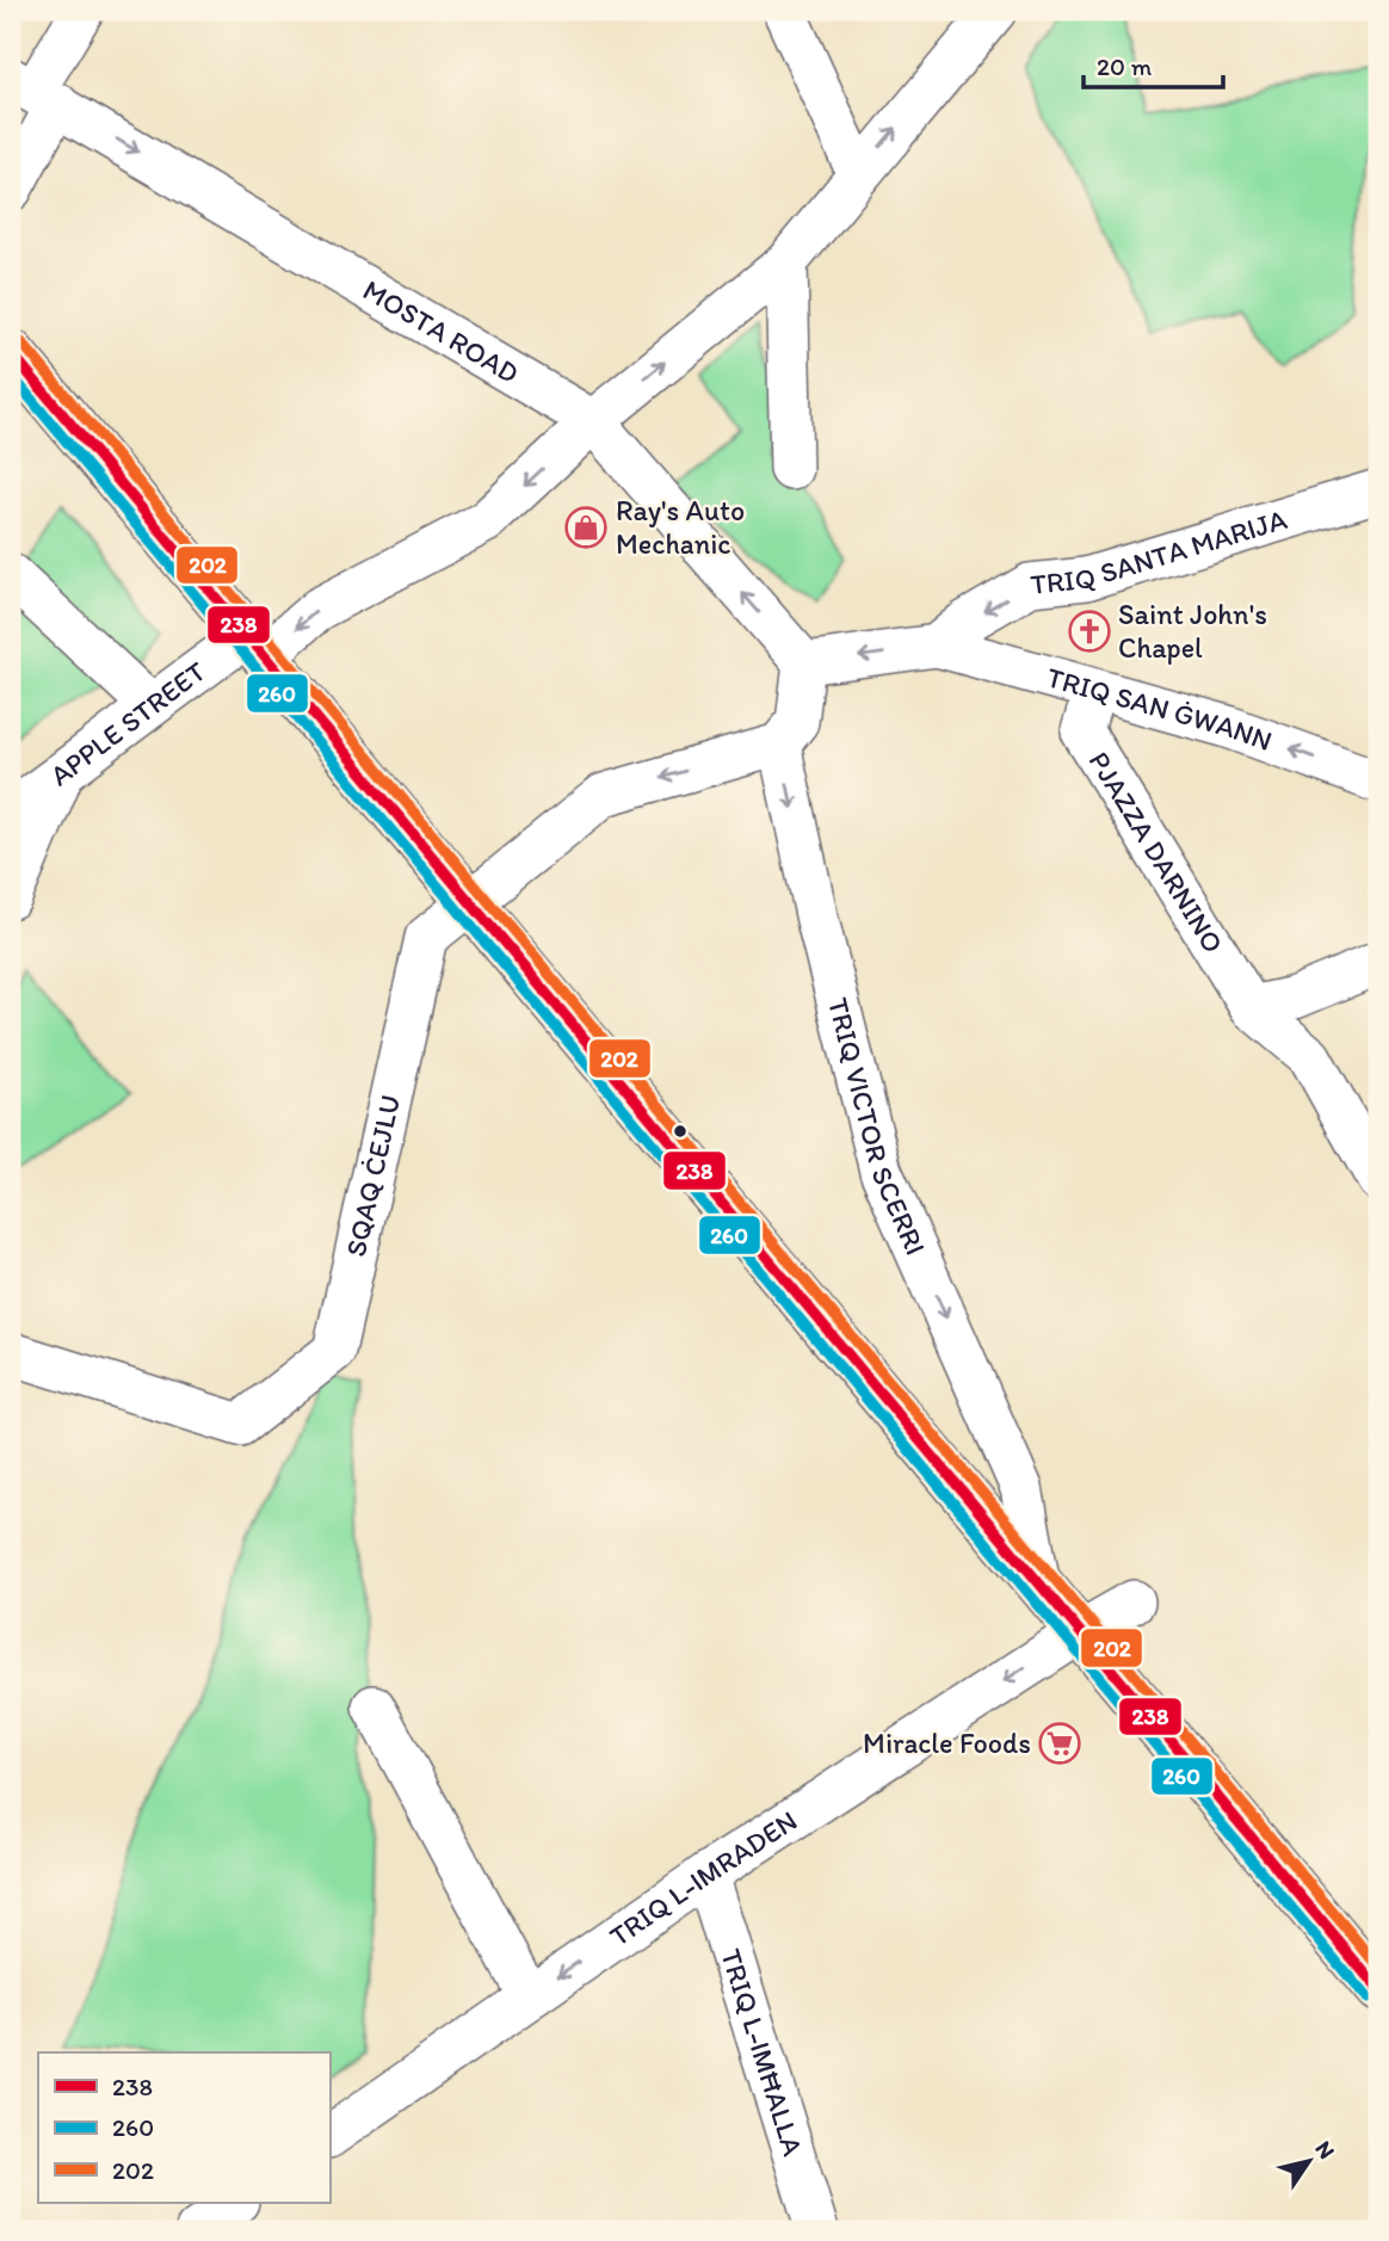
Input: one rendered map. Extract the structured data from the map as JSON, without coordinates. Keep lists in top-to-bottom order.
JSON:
{
  "streets": {
    "street": [
      "MOSTA ROAD",
      "TRIQ SANTA MARIJA",
      "TRIQ SAN ĠWANN",
      "APPLE STREET",
      "PJAZZA DARNINO",
      "TRIQ VICTOR SCERRI",
      "SQAQ ĊEJLU",
      "TRIQ L-IMRADEN",
      "TRIQ L-IMĦALLA"
    ]
  },
  "crossings": [
    ["MOSTA ROAD", "APPLE STREET"],
    ["TRIQ SANTA MARIJA", "TRIQ SAN ĠWANN"],
    ["TRIQ SAN ĠWANN", "PJAZZA DARNINO"],
    ["TRIQ VICTOR SCERRI", "SQAQ ĊEJLU"],
    ["TRIQ L-IMRADEN", "TRIQ L-IMĦALLA"]
  ],
  "one_way": ["TRIQ SANTA MARIJA", "TRIQ SAN ĠWANN", "TRIQ L-IMRADEN"],
  "places": {
    "shop": ["Ray's Auto Mechanic"],
    "church": ["Saint John's Chapel"],
    "supermarket": ["Miracle Foods"]
  },
  "lines": ["transit line 202", "transit line 238", "transit line 260"],
  "legend": ["238", "260", "202"],
  "scale_bar": "20 m",
  "north": "top right"
}
